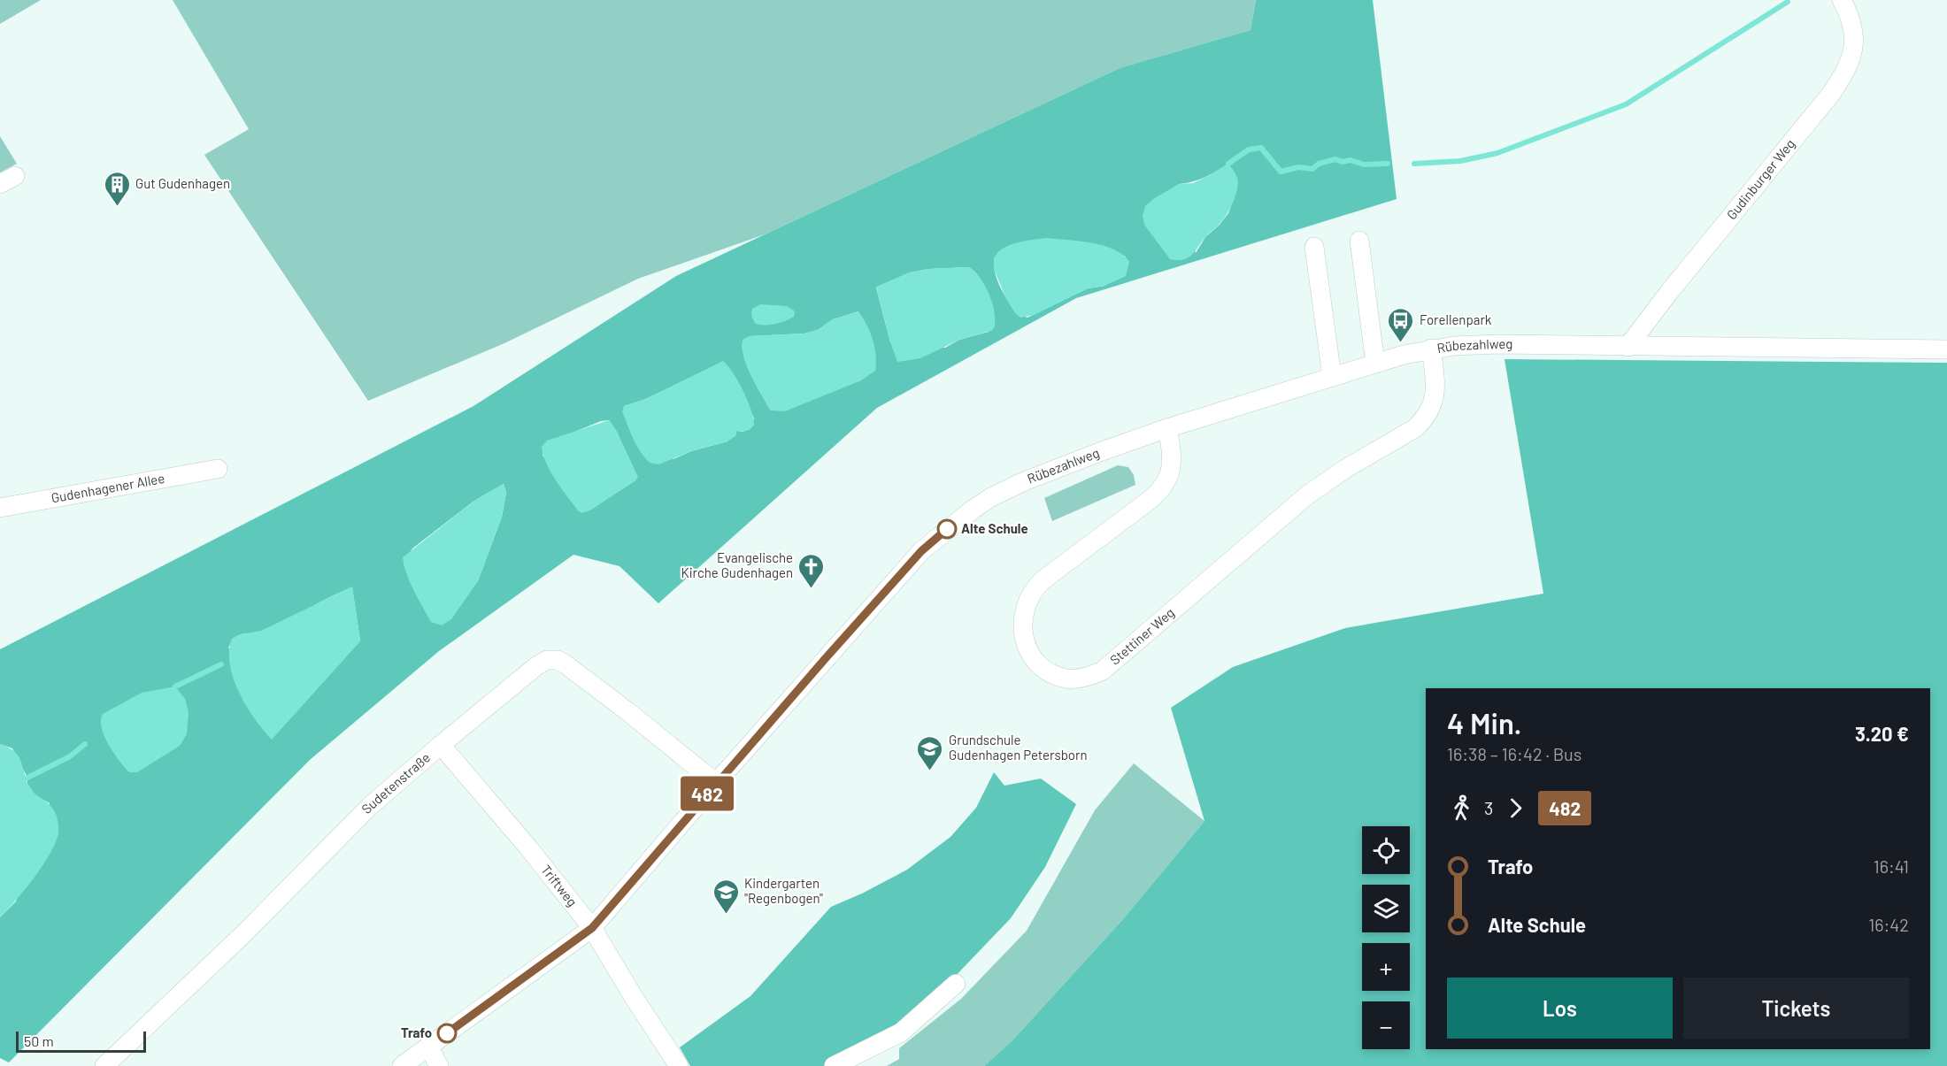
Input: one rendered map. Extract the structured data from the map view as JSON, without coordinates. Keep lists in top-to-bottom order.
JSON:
{
  "streets": {
    "street": [
      "Gudinburger Weg",
      "Rübezahlweg",
      "Gudenhagener Allee",
      "Stettiner Weg",
      "Sudetenstraße",
      "Triftweg"
    ]
  },
  "crossings": [
    ["Gudinburger Weg", "Rübezahlweg"],
    ["Rübezahlweg", "Stettiner Weg"],
    ["Rübezahlweg", "Sudetenstraße"],
    ["Rübezahlweg", "Triftweg"],
    ["Sudetenstraße", "Triftweg"]
  ],
  "places": {
    "building": ["Gut Gudenhagen"],
    "bus stop": ["Forellenpark"],
    "other": ["Alte Schule", "Trafo"],
    "church": ["Evangelische Kirche Gudenhagen"],
    "school or university": ["Grundschule Gudenhagen Petersborn", "Kindergarten \"Regenbogen\""]
  },
  "lines": ["bus line 482"],
  "scale_bar": "50 m",
  "page": {
    "on_map": "482",
    "heading": ["4 Min.", "16:38 – 16:42 · Bus", "3.20 €"],
    "legs": ["3", "482"],
    "map_buttons": ["+", "−"],
    "list": [
      {
        "name": "Trafo",
        "value": "16:41"
      },
      {
        "name": "Alte Schule",
        "value": "16:42"
      }
    ],
    "buttons": ["Los", "Tickets"],
    "scale": "50 m"
  }
}
